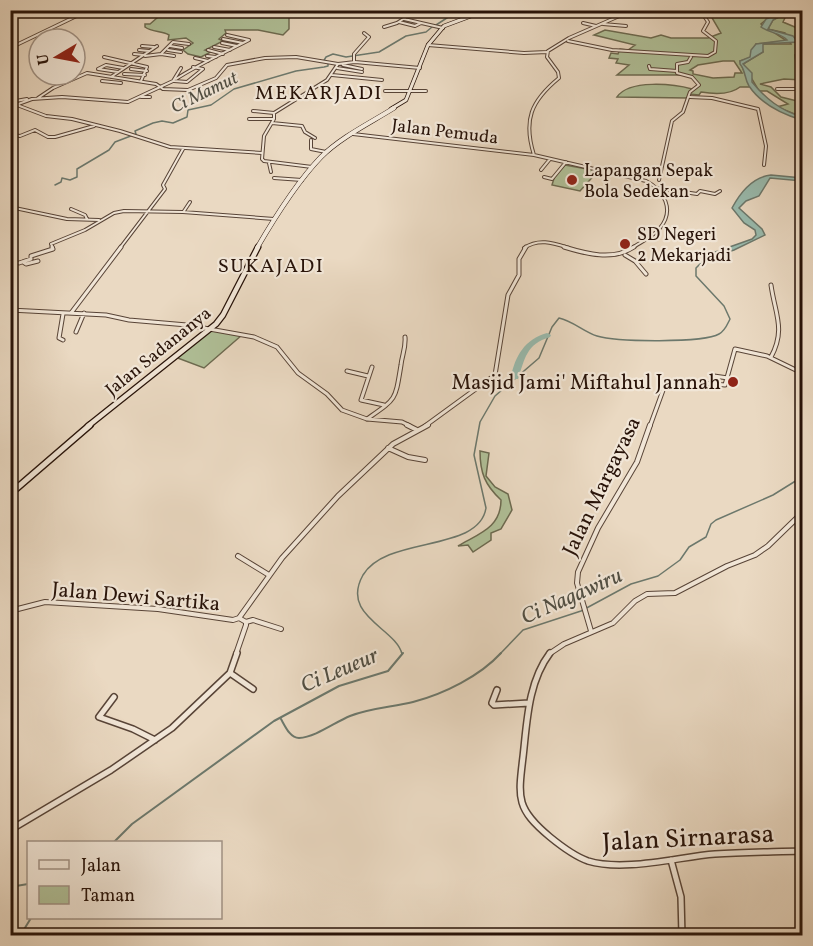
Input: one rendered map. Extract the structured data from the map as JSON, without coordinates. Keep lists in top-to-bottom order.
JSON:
{
  "streets": {
    "street": [
      "Jalan Pemuda",
      "Jalan Sadananya",
      "Jalan Margayasa",
      "Jalan Dewi Sartika",
      "Jalan Sirnarasa"
    ]
  },
  "crossings": [
    ["Jalan Pemuda", "Jalan Sadananya"],
    ["Jalan Margayasa", "Jalan Sirnarasa"]
  ],
  "districts": ["MEKARJADI", "SUKAJADI"],
  "water": ["Ci Mamut", "Ci Nagawiru", "Ci Leueur"],
  "places": ["Lapangan Sepak Bola Sedekan", "SD Negeri 2 Mekarjadi", "Masjid Jami' Miftahul Jannah"],
  "legend": ["Jalan", "Taman"],
  "north": "left"
}
